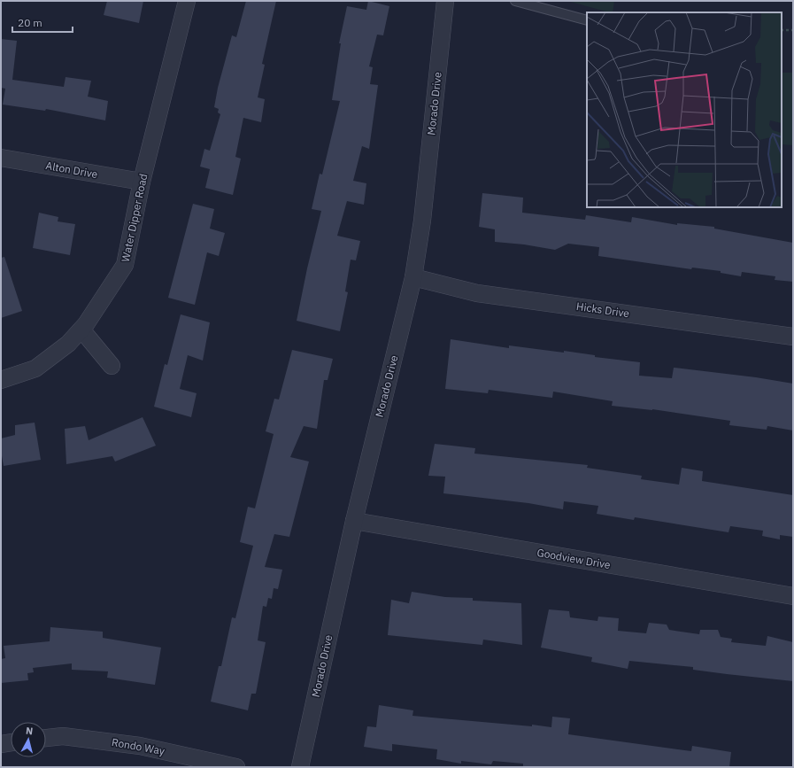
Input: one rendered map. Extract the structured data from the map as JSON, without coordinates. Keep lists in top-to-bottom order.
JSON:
{
  "streets": {
    "street": [
      "Morado Drive",
      "Alton Drive",
      "Water Dipper Road",
      "Hicks Drive",
      "Goodview Drive",
      "Rondo Way"
    ]
  },
  "crossings": [
    ["Morado Drive", "Hicks Drive"],
    ["Morado Drive", "Goodview Drive"],
    ["Alton Drive", "Water Dipper Road"]
  ],
  "scale_bar": "20 m",
  "north": "top"
}
